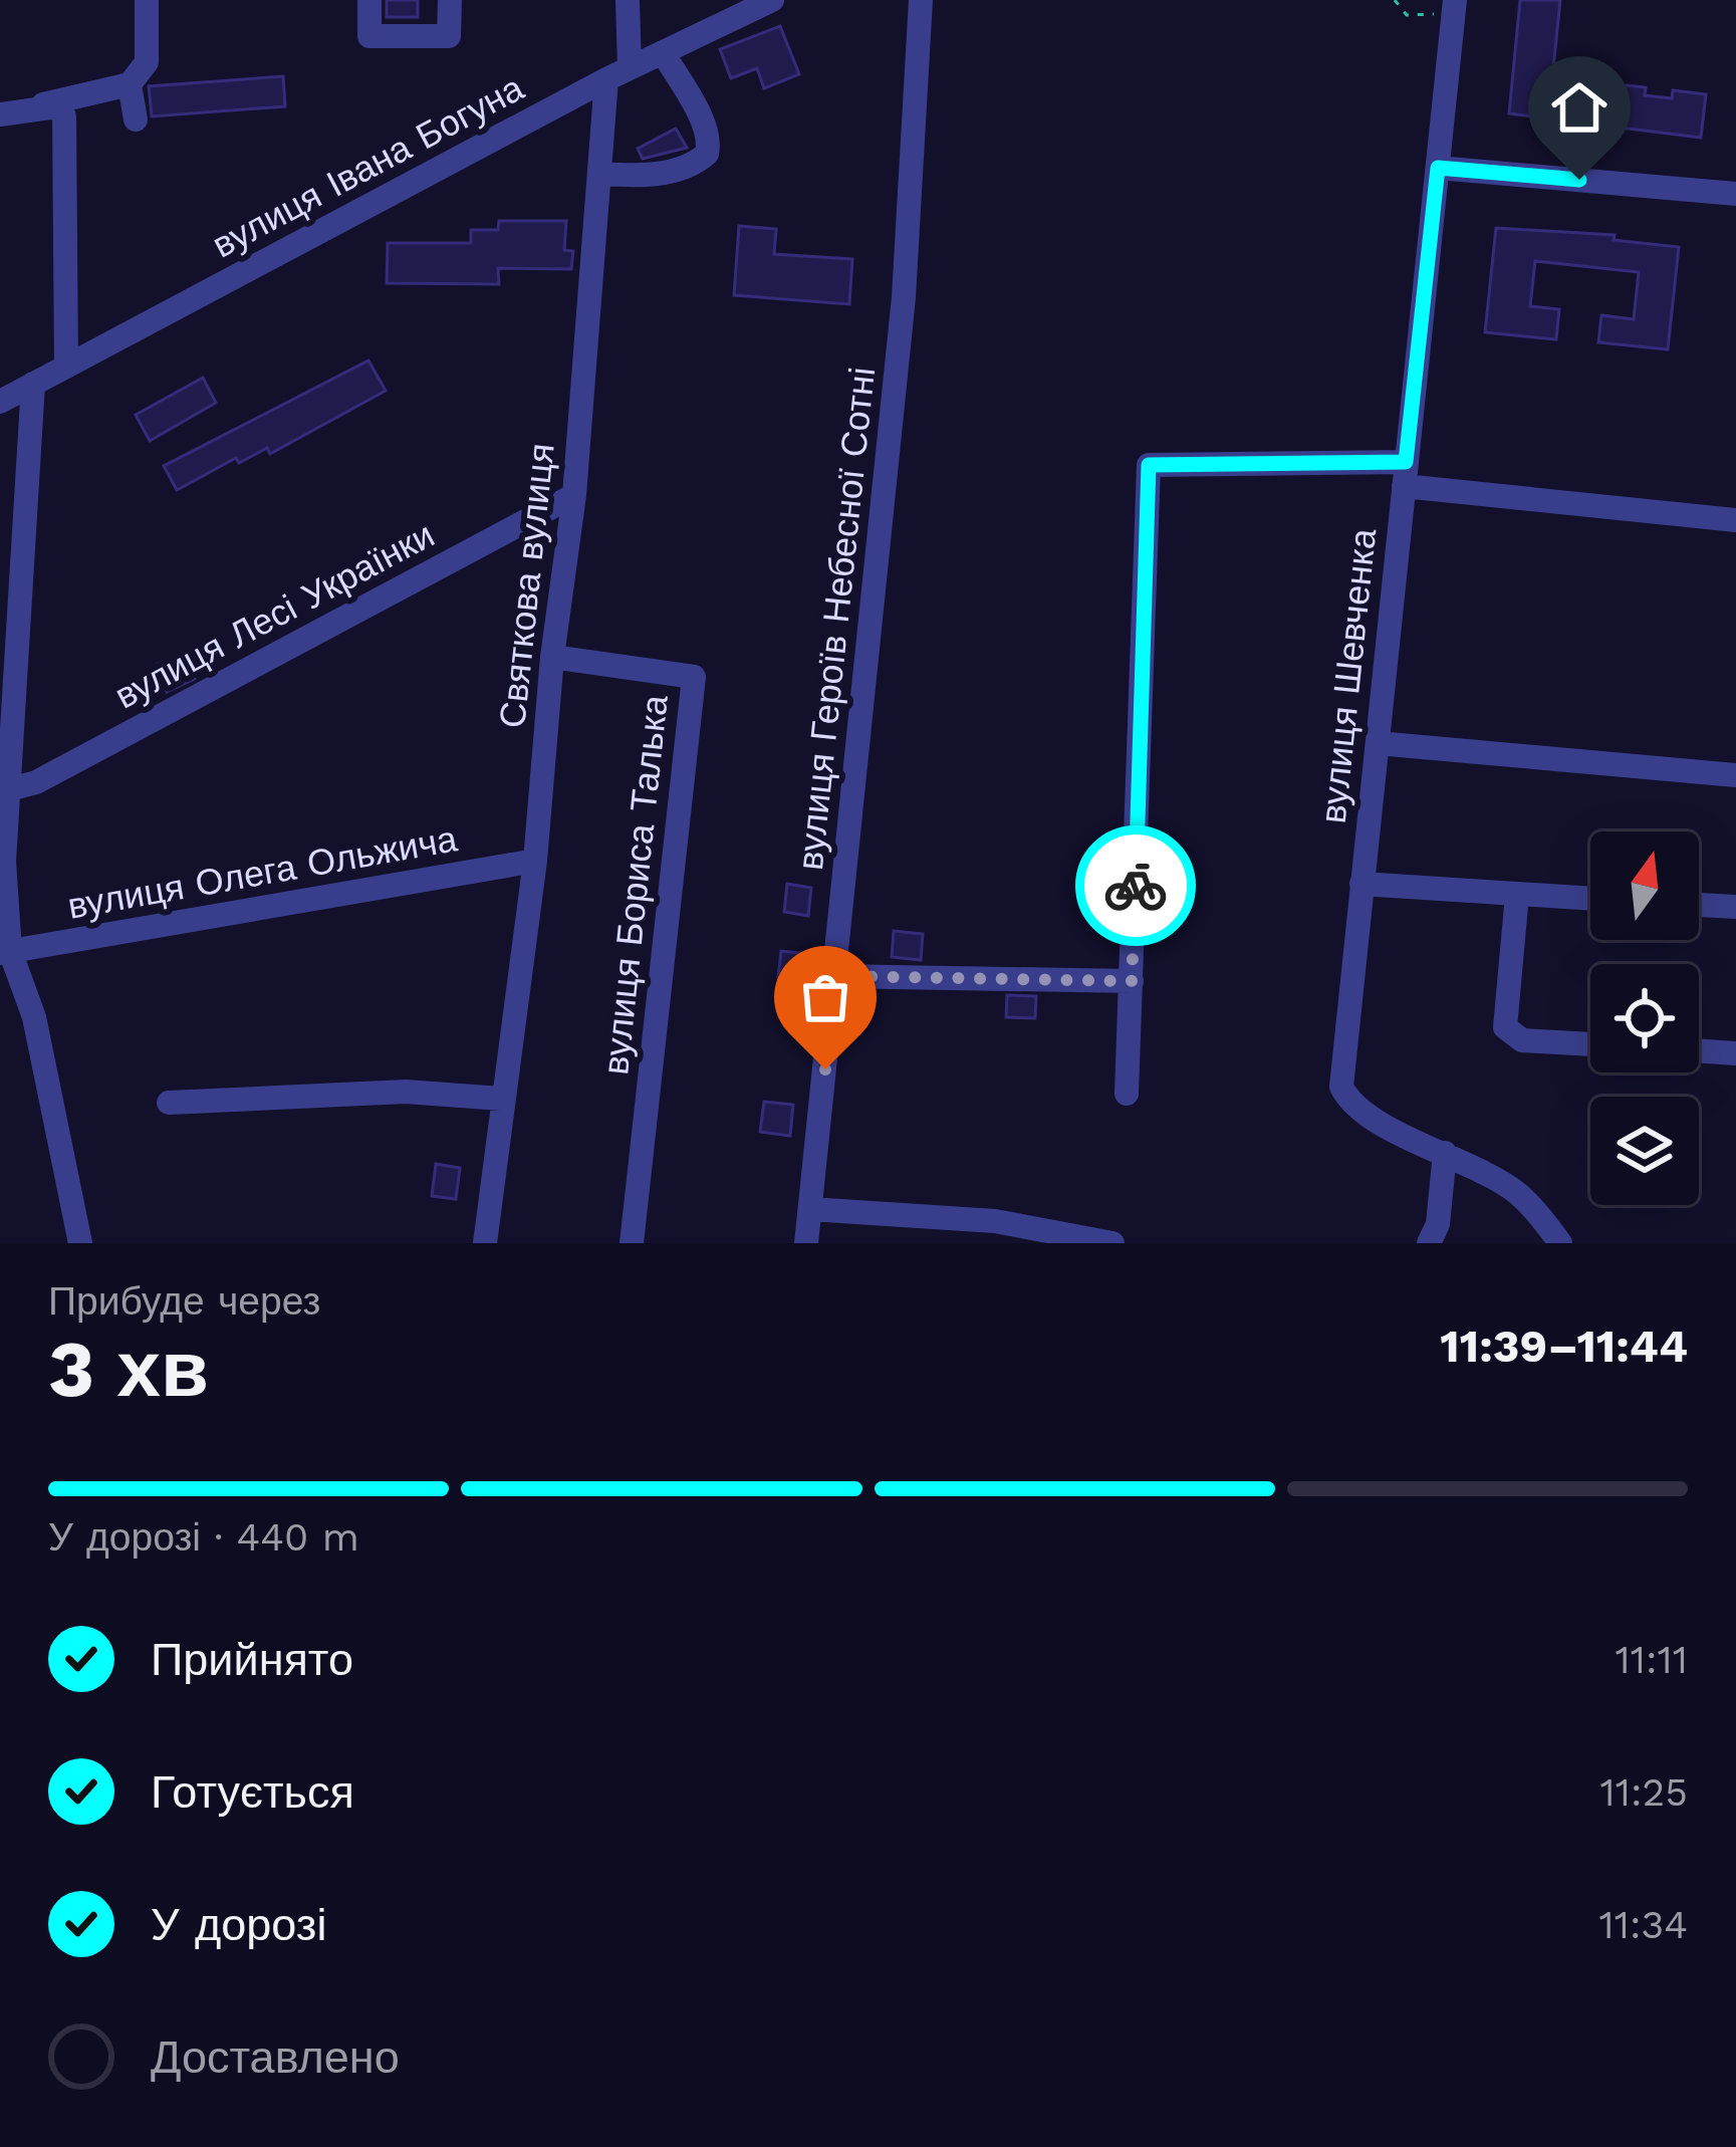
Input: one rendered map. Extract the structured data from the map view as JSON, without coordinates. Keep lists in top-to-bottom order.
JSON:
{
  "streets": {
    "street": [
      "вулиця Івана Богуна",
      "Святкова вулиця",
      "вулиця Лесі Українки",
      "вулиця Героїв Небесної Сотні",
      "вулиця Шевченка",
      "вулиця Олега Ольжича",
      "вулиця Бориса Талька"
    ]
  },
  "crossings": [
    ["вулиця Івана Богуна", "Святкова вулиця"],
    ["Святкова вулиця", "вулиця Лесі Українки"],
    ["Святкова вулиця", "вулиця Олега Ольжича"],
    ["Святкова вулиця", "вулиця Бориса Талька"]
  ],
  "north": "top",
  "page": {
    "heading": ["3 хв", "Прибуде через", "11:39–11:44"],
    "bar": "У дорозі · 440 m",
    "list": [
      ["Прийнято", "11:11"],
      ["Готується", "11:25"],
      ["У дорозі", "11:34"],
      "Доставлено"
    ]
  }
}
